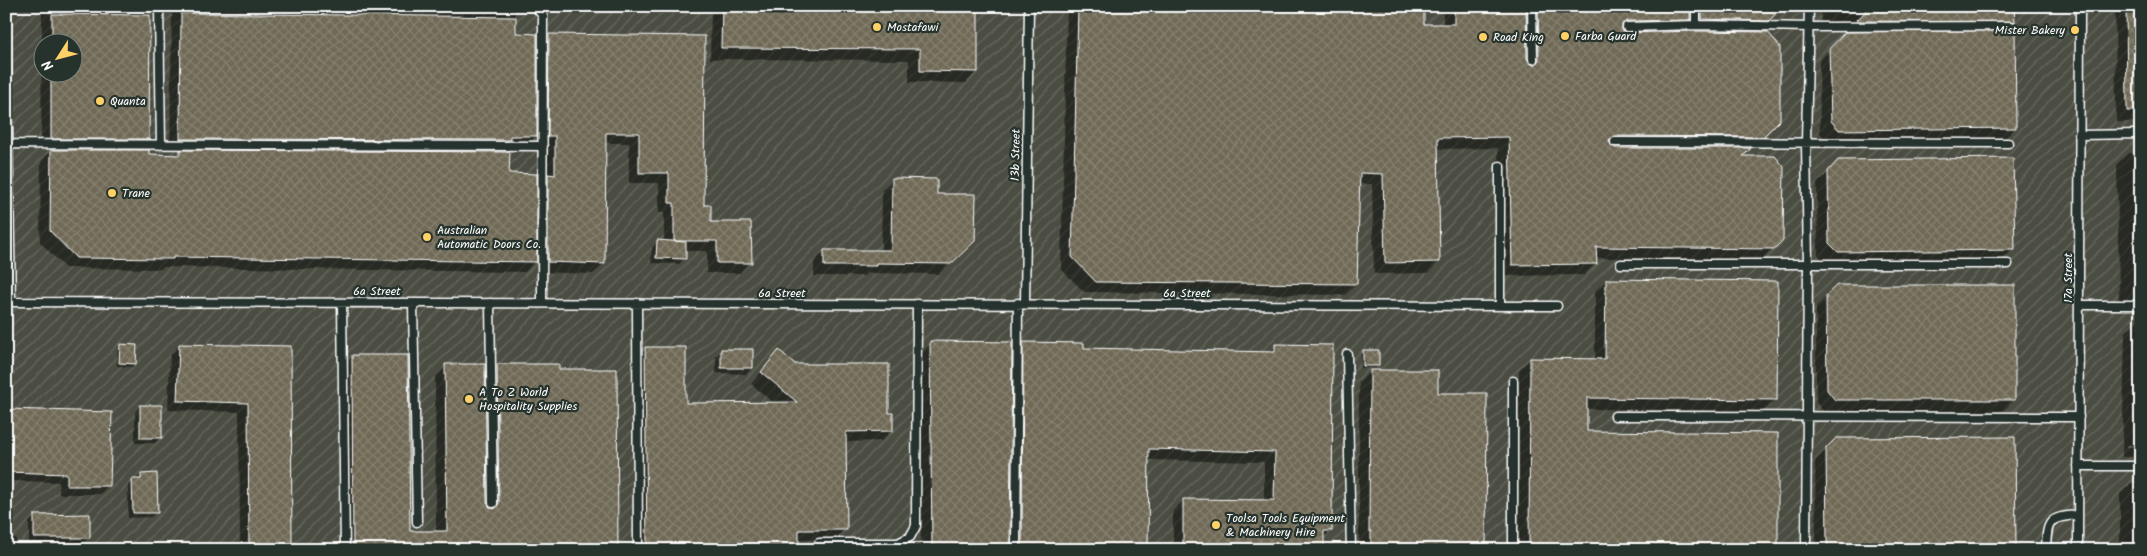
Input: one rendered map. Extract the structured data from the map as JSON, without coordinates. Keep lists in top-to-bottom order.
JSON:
{
  "streets": {
    "lane": ["13b Street", "17a Street", "6a Street"]
  },
  "crossings": [
    ["13b Street", "6a Street"]
  ],
  "places": [
    "Mostafawi",
    "Mister Bakery",
    "Farba Guard",
    "Road King",
    "Quanta",
    "Trane",
    "Australian Automatic Doors Co.",
    "A To Z World Hospitality Supplies",
    "Toolsa Tools Equipment & Machinery Hire"
  ],
  "north": "bottom left"
}
